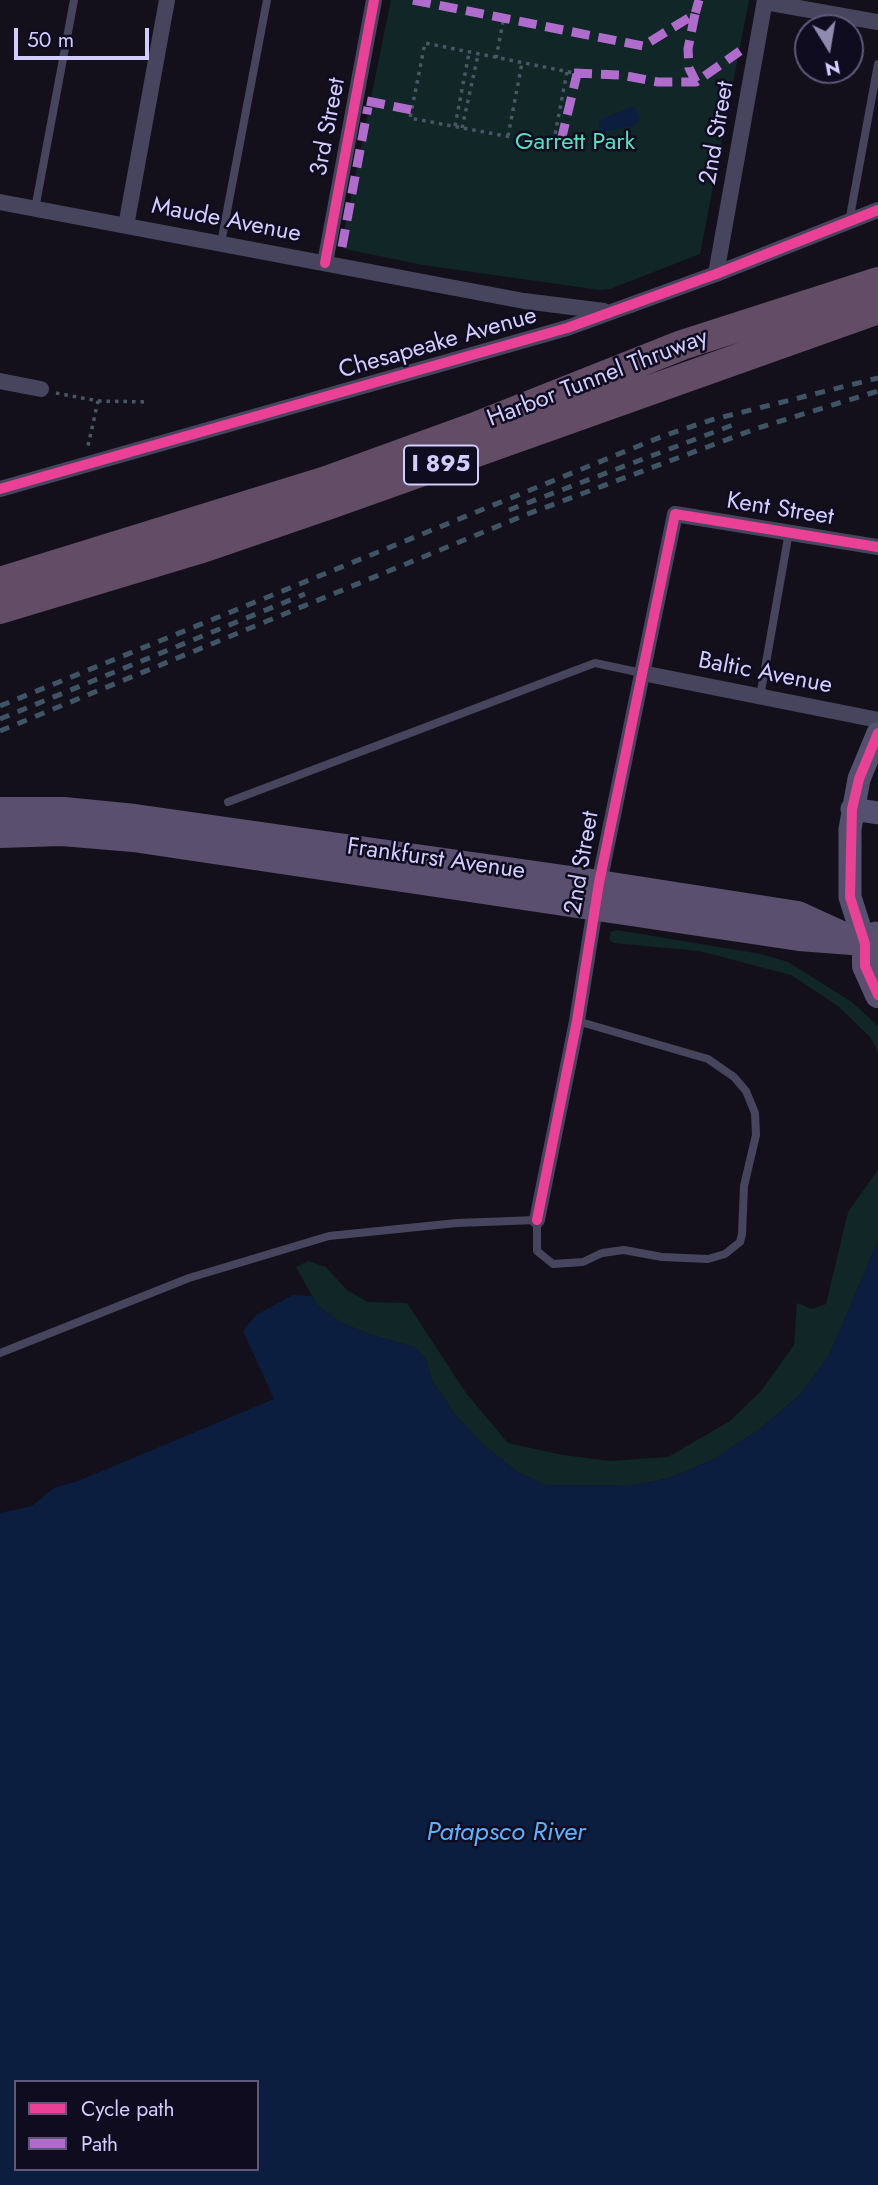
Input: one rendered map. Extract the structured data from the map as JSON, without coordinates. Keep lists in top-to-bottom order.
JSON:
{
  "streets": {
    "highway": ["Harbor Tunnel Thruway", "I 895"],
    "main road": ["Frankfurst Avenue"],
    "street": [
      "3rd Street",
      "2nd Street",
      "Maude Avenue",
      "Chesapeake Avenue",
      "Kent Street",
      "Baltic Avenue"
    ]
  },
  "crossings": [
    ["3rd Street", "Maude Avenue"],
    ["2nd Street", "Chesapeake Avenue"],
    ["2nd Street", "Kent Street"],
    ["2nd Street", "Baltic Avenue"],
    ["2nd Street", "Frankfurst Avenue"],
    ["Maude Avenue", "Chesapeake Avenue"]
  ],
  "water": ["Patapsco River"],
  "parks": ["Garrett Park"],
  "legend": ["Cycle path", "Path"],
  "scale_bar": "50 m",
  "north": "bottom"
}
